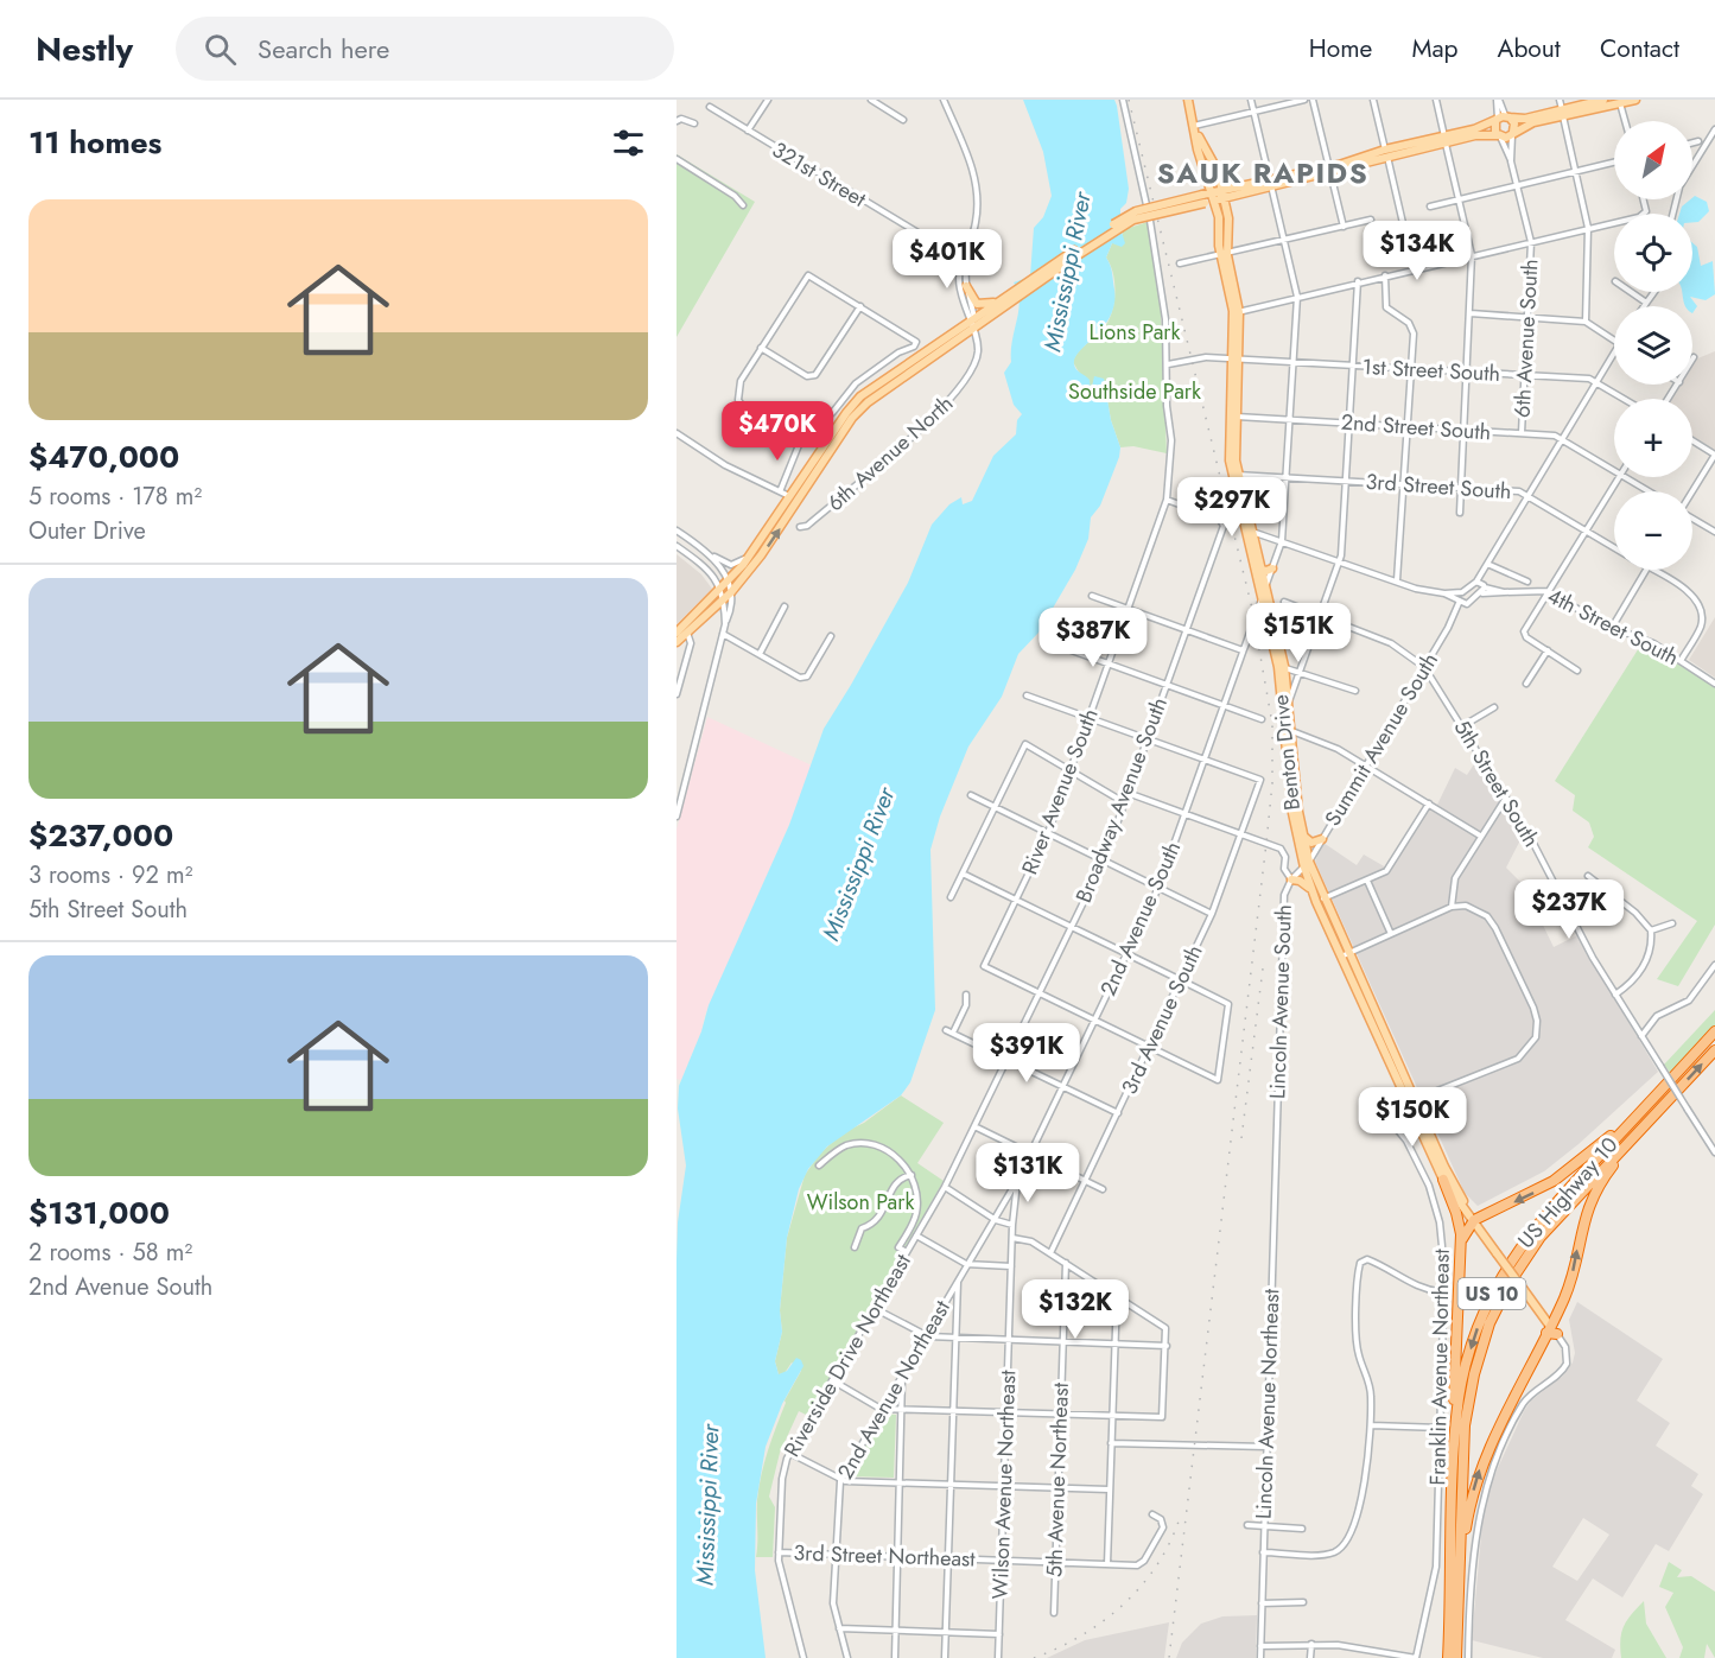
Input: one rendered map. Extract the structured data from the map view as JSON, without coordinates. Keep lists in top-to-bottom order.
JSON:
{
  "streets": {
    "highway": ["US Highway 10", "US 10"],
    "main road": ["Benton Drive"],
    "street": [
      "321st Street",
      "6th Avenue South",
      "1st Street South",
      "2nd Street South",
      "6th Avenue North",
      "3rd Street South",
      "4th Street South",
      "Summit Avenue South",
      "5th Street South",
      "River Avenue South",
      "Broadway Avenue South",
      "2nd Avenue South",
      "Lincoln Avenue South",
      "3rd Avenue South",
      "Riverside Drive Northeast",
      "Franklin Avenue Northeast",
      "2nd Avenue Northeast",
      "Lincoln Avenue Northeast",
      "5th Avenue Northeast",
      "Wilson Avenue Northeast",
      "3rd Street Northeast"
    ]
  },
  "crossings": [
    ["6th Avenue South", "1st Street South"],
    ["6th Avenue South", "2nd Street South"],
    ["1st Street South", "Summit Avenue South"],
    ["1st Street South", "Benton Drive"],
    ["1st Street South", "River Avenue South"],
    ["1st Street South", "2nd Avenue South"],
    ["2nd Street South", "Summit Avenue South"],
    ["2nd Street South", "Benton Drive"],
    ["2nd Street South", "2nd Avenue South"],
    ["3rd Street South", "4th Street South"],
    ["3rd Street South", "Summit Avenue South"],
    ["3rd Street South", "Benton Drive"],
    ["3rd Street South", "2nd Avenue South"],
    ["4th Street South", "Summit Avenue South"],
    ["Summit Avenue South", "Benton Drive"],
    ["Summit Avenue South", "5th Street South"],
    ["Summit Avenue South", "Lincoln Avenue South"],
    ["Benton Drive", "2nd Avenue South"],
    ["Benton Drive", "Lincoln Avenue South"],
    ["Benton Drive", "Franklin Avenue Northeast"],
    ["River Avenue South", "Broadway Avenue South"],
    ["Broadway Avenue South", "Riverside Drive Northeast"],
    ["2nd Avenue South", "3rd Avenue South"],
    ["2nd Avenue South", "2nd Avenue Northeast"],
    ["2nd Avenue South", "Wilson Avenue Northeast"],
    ["Lincoln Avenue South", "Lincoln Avenue Northeast"],
    ["Riverside Drive Northeast", "3rd Street Northeast"],
    ["2nd Avenue Northeast", "3rd Street Northeast"],
    ["5th Avenue Northeast", "3rd Street Northeast"],
    ["Wilson Avenue Northeast", "3rd Street Northeast"]
  ],
  "districts": ["SAUK RAPIDS"],
  "water": ["Mississippi River"],
  "parks": ["Lions Park", "Southside Park", "Wilson Park"],
  "north": "top right",
  "page": {
    "header": "Nestly",
    "search": "Search here",
    "nav": [
      "Home",
      "Map",
      "About",
      "Contact"
    ],
    "heading": "11 homes",
    "map_buttons": ["+", "−"],
    "list": [
      {
        "name": "$470,000",
        "note": "5 rooms · 178 m² · Outer Drive"
      },
      {
        "name": "$237,000",
        "note": "3 rooms · 92 m² · 5th Street South"
      },
      {
        "name": "$131,000",
        "note": "2 rooms · 58 m² · 2nd Avenue South"
      }
    ],
    "price": [
      "$134K",
      "$401K",
      "$470K",
      "$297K",
      "$151K",
      "$387K",
      "$237K",
      "$391K",
      "$150K",
      "$131K",
      "$132K"
    ]
  }
}
